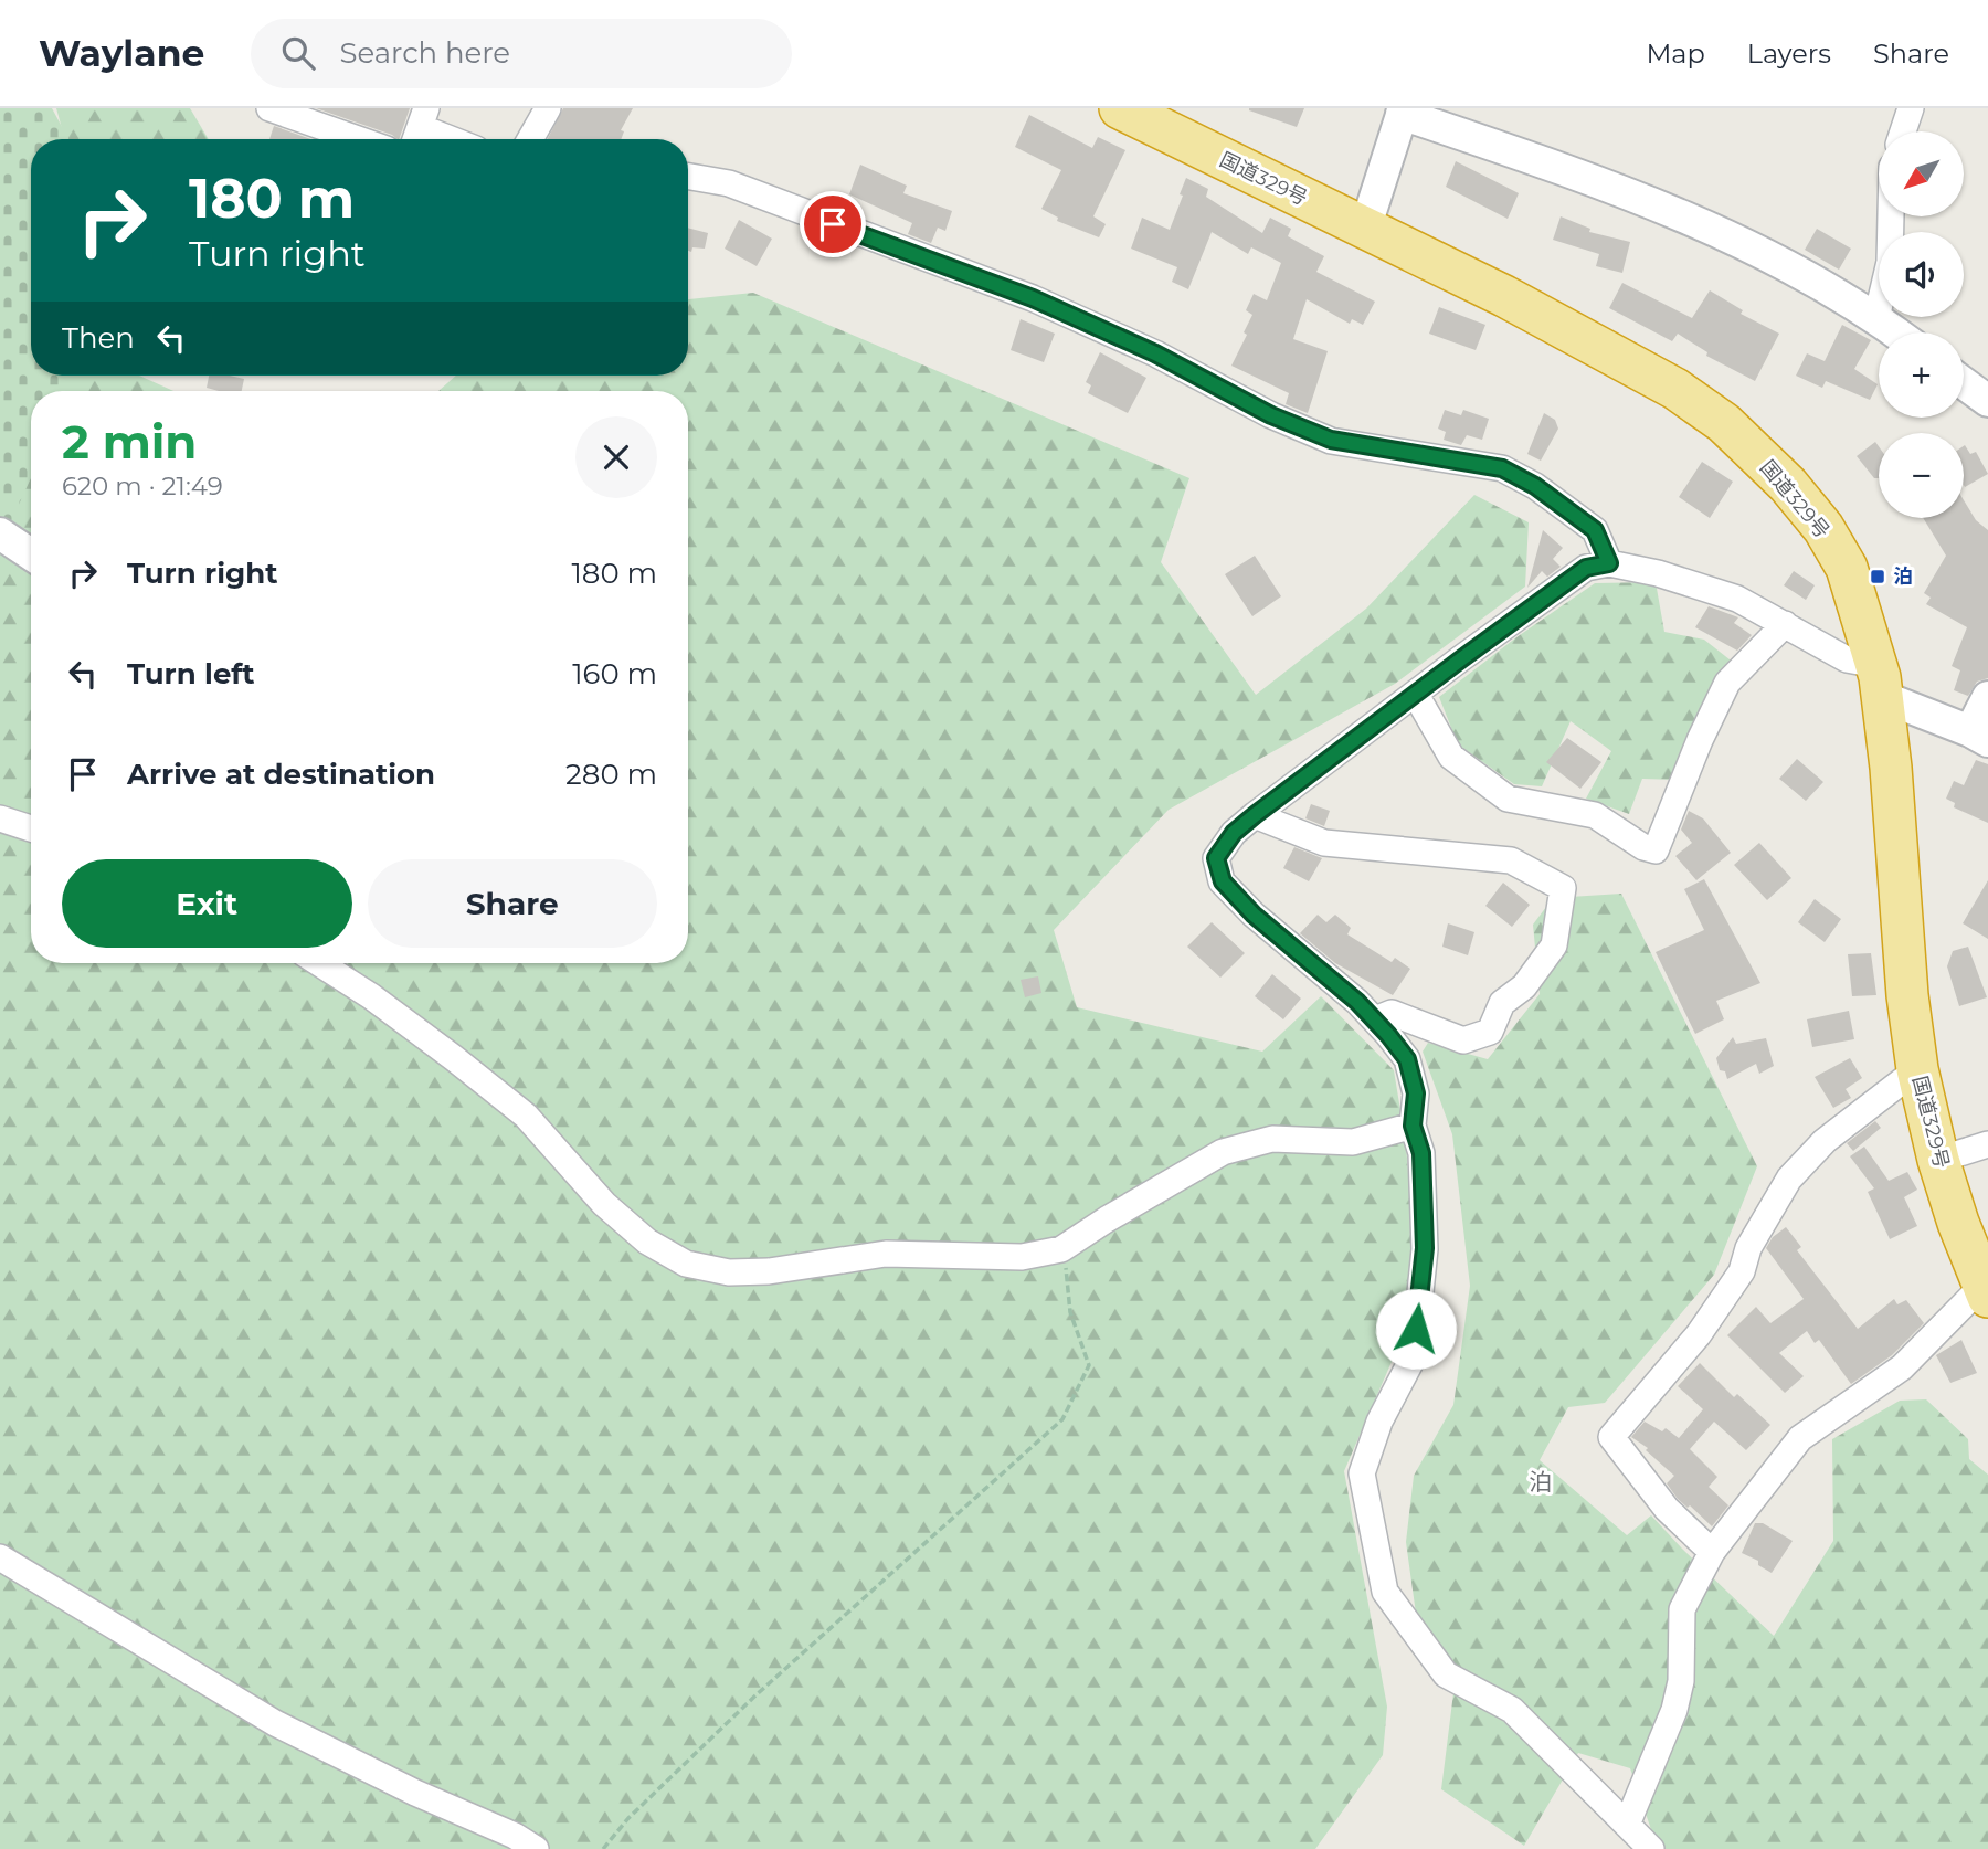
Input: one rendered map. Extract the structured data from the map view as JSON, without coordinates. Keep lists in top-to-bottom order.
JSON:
{
  "streets": {
    "highway": ["国道329号"]
  },
  "districts": ["泊"],
  "places": {
    "transit": ["泊"]
  },
  "north": "bottom left",
  "page": {
    "header": "Waylane",
    "search": "Search here",
    "nav": ["Map", "Layers", "Share"],
    "map_buttons": ["+", "−"],
    "turn": ["180 m", "Turn right"],
    "then": "Then",
    "heading": ["2 min", "620 m · 21:49"],
    "list": [
      {
        "name": "Turn right",
        "value": "180 m"
      },
      {
        "name": "Turn left",
        "value": "160 m"
      },
      {
        "name": "Arrive at destination",
        "value": "280 m"
      }
    ],
    "buttons": ["Exit", "Share"]
  }
}
